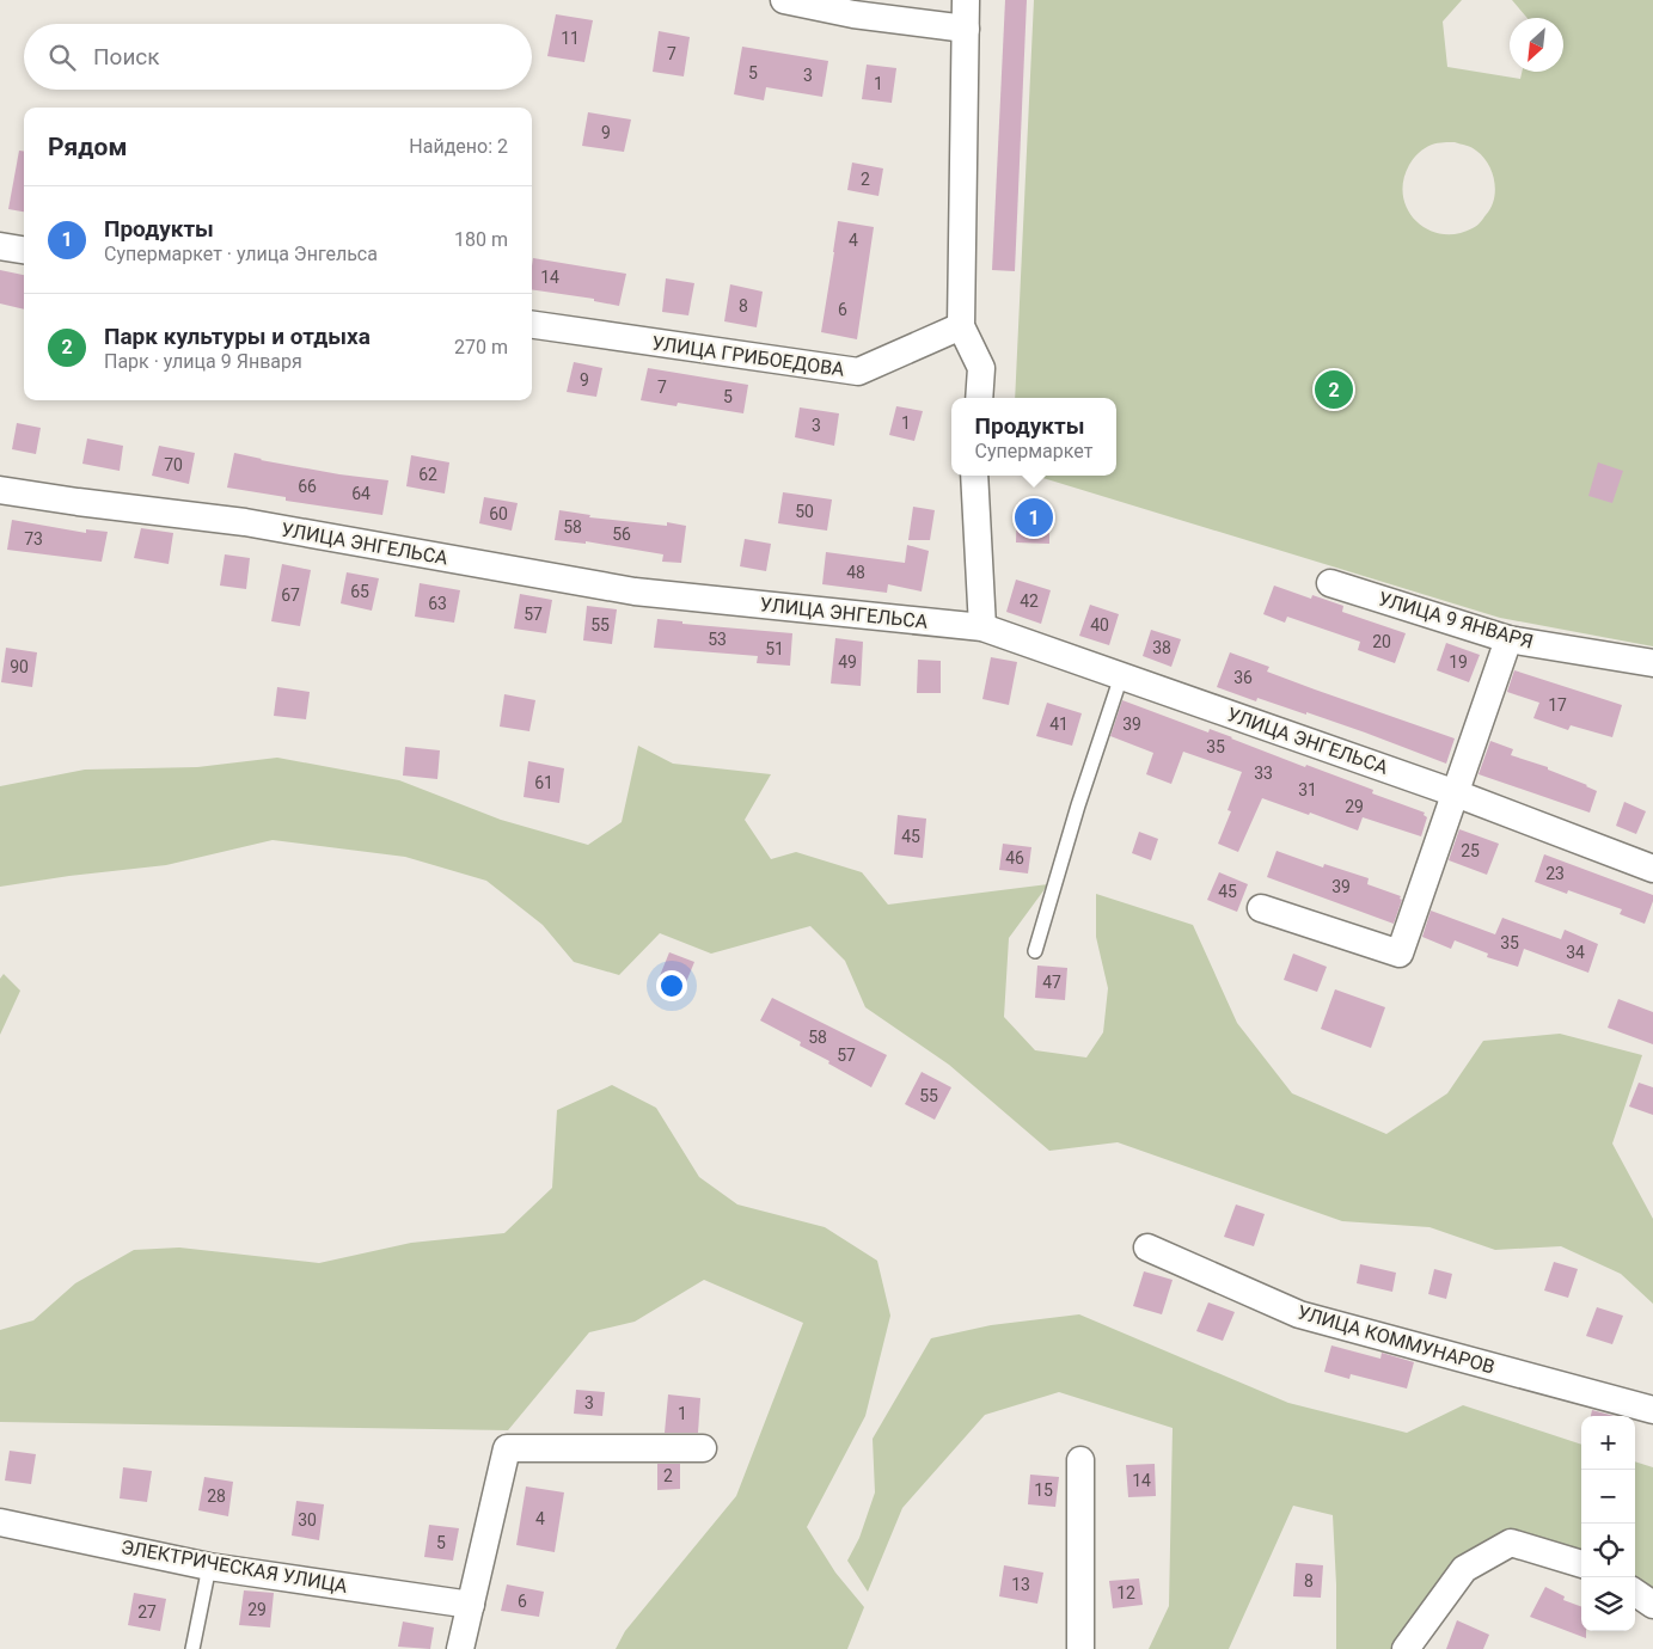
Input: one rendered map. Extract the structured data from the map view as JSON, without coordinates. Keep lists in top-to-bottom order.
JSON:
{
  "streets": {
    "street": [
      "УЛИЦА ГРИБОЕДОВА",
      "УЛИЦА ЭНГЕЛЬСА",
      "УЛИЦА 9 ЯНВАРЯ",
      "УЛИЦА КОММУНАРОВ",
      "ЭЛЕКТРИЧЕСКАЯ УЛИЦА"
    ]
  },
  "house_numbers": [
    "11",
    "7",
    "5",
    "3",
    "1",
    "9",
    "2",
    "4",
    "14",
    "8",
    "6",
    "9",
    "7",
    "5",
    "1",
    "3",
    "70",
    "62",
    "66",
    "64",
    "50",
    "60",
    "58",
    "56",
    "73",
    "48",
    "65",
    "67",
    "42",
    "63",
    "57",
    "55",
    "40",
    "53",
    "20",
    "38",
    "51",
    "49",
    "19",
    "90",
    "36",
    "17",
    "41",
    "39",
    "35",
    "33",
    "61",
    "31",
    "29",
    "45",
    "25",
    "46",
    "23",
    "39",
    "45",
    "35",
    "34",
    "47",
    "58",
    "57",
    "55",
    "3",
    "1",
    "2",
    "14",
    "15",
    "28",
    "4",
    "30",
    "5",
    "8",
    "13",
    "12",
    "6",
    "29",
    "27"
  ],
  "north": "bottom left",
  "page": {
    "search": "Поиск",
    "heading": ["Рядом", "Найдено: 2"],
    "list": [
      {
        "mark": "1",
        "name": "Продукты",
        "note": "Супермаркет · улица Энгельса",
        "value": "180 m"
      },
      {
        "mark": "2",
        "name": "Парк культуры и отдыха",
        "note": "Парк · улица 9 Января",
        "value": "270 m"
      }
    ],
    "pins": ["2", "1"],
    "popup": ["Продукты", "Супермаркет"],
    "map_buttons": ["+", "−"]
  }
}
